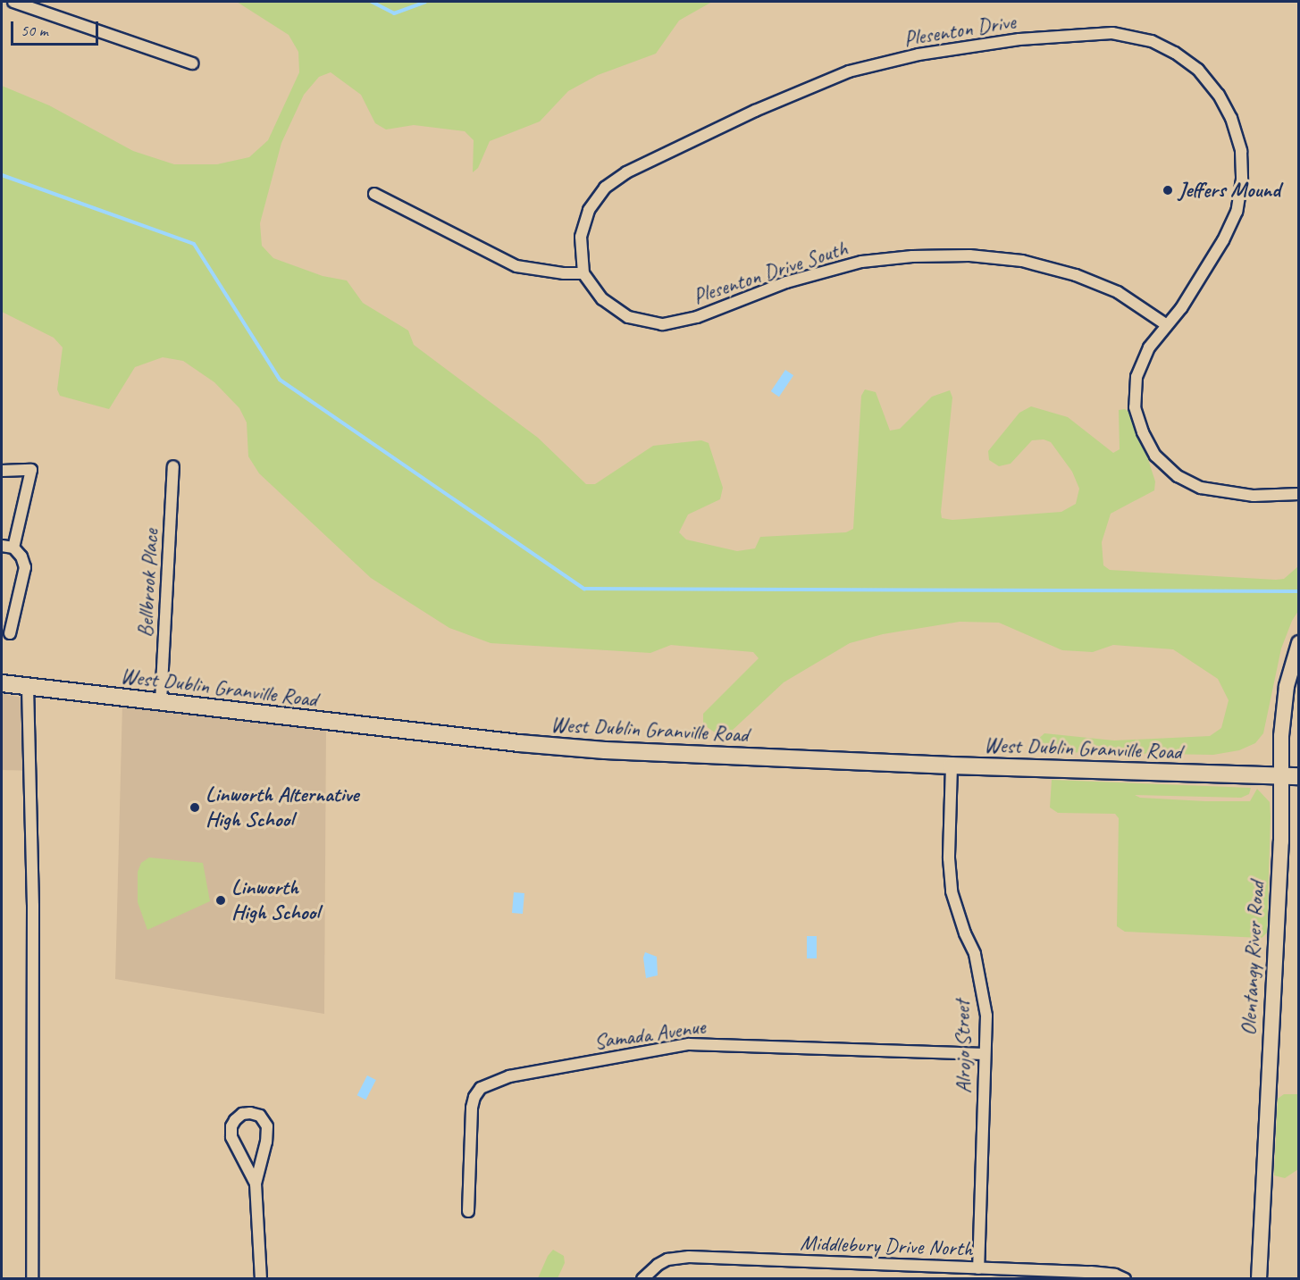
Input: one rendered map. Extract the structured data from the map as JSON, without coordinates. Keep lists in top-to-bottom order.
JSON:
{
  "streets": {
    "main road": ["West Dublin Granville Road", "Olentangy River Road"],
    "street": [
      "Plesenton Drive",
      "Plesenton Drive South",
      "Bellbrook Place",
      "Samada Avenue",
      "Alrojo Street",
      "Middlebury Drive North"
    ]
  },
  "crossings": [
    ["Plesenton Drive", "Plesenton Drive South"],
    ["Bellbrook Place", "West Dublin Granville Road"],
    ["West Dublin Granville Road", "Olentangy River Road"],
    ["West Dublin Granville Road", "Alrojo Street"],
    ["Samada Avenue", "Alrojo Street"],
    ["Alrojo Street", "Middlebury Drive North"]
  ],
  "places": ["Jeffers Mound", "Linworth Alternative High School", "Linworth High School"],
  "scale_bar": "50 m"
}
